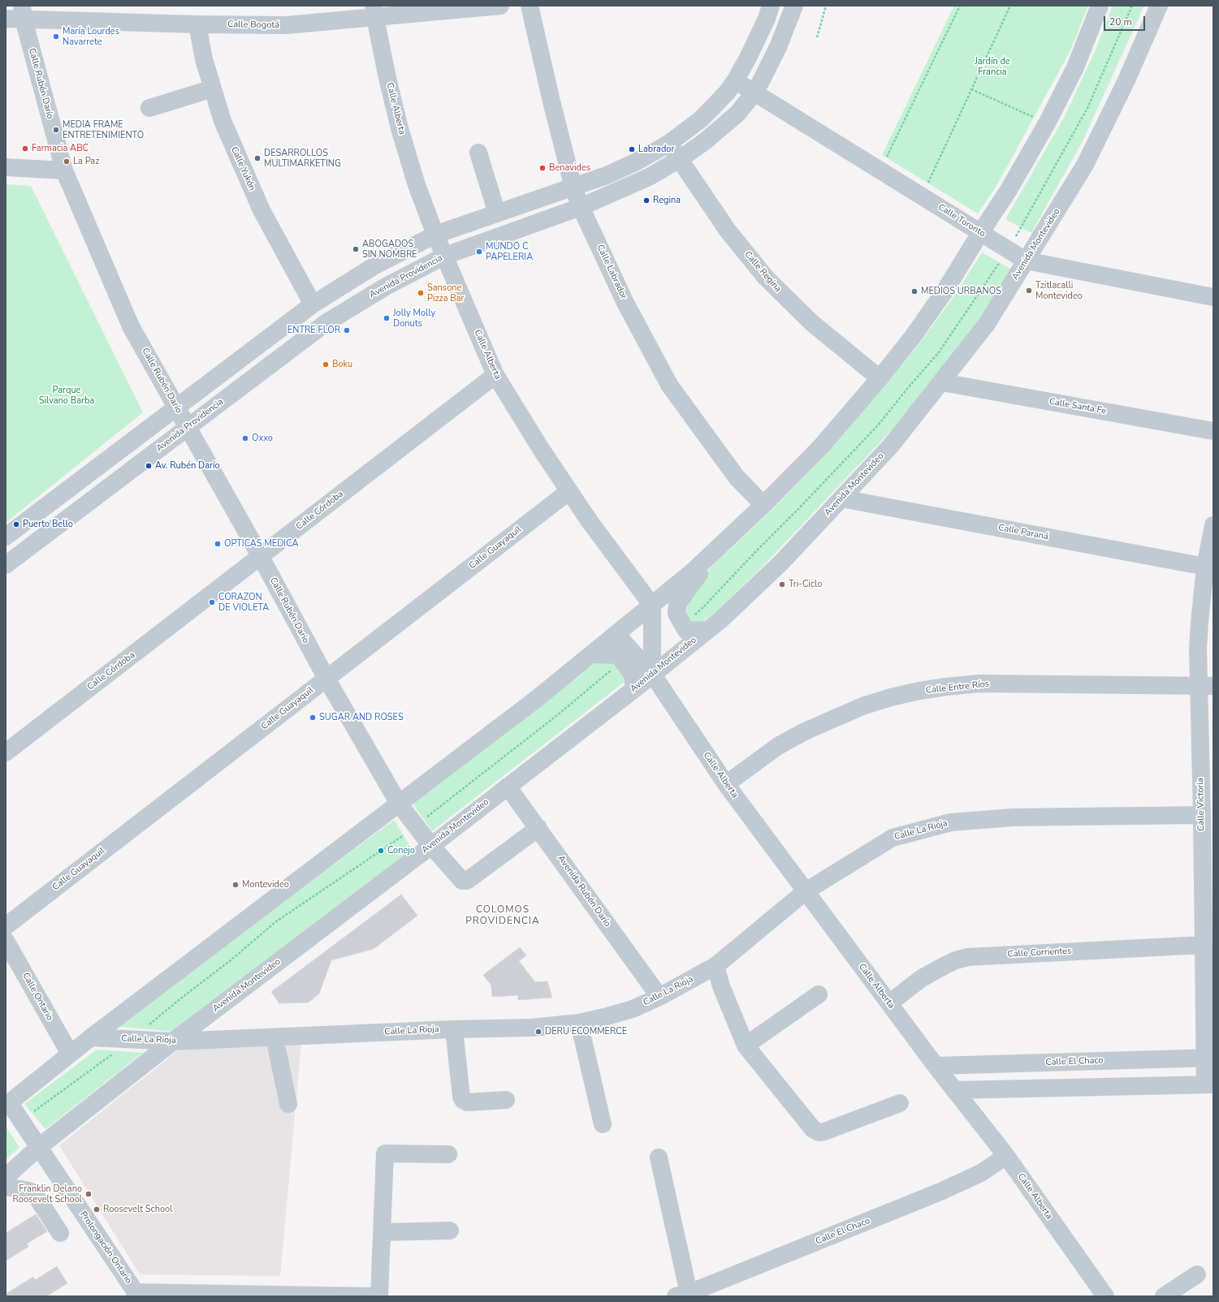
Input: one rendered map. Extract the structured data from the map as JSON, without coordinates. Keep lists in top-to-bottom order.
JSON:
{
  "streets": {
    "street": [
      "Calle Bogotá",
      "Calle Rubén Darío",
      "Calle Alberta",
      "Calle Yukón",
      "Calle Toronto",
      "Avenida Montevideo",
      "Calle Labrador",
      "Calle Regina",
      "Avenida Providencia",
      "Calle Santa Fe",
      "Calle Córdoba",
      "Calle Paraná",
      "Calle Guayaquil",
      "Calle Entre Ríos",
      "Calle Victoria",
      "Calle La Rioja",
      "Avenida Rubén Darío",
      "Calle Corrientes",
      "Calle Ontario",
      "Calle El Chaco",
      "Prolongación Ontario"
    ]
  },
  "crossings": [
    ["Calle Bogotá", "Calle Rubén Darío"],
    ["Calle Bogotá", "Calle Alberta"],
    ["Calle Bogotá", "Calle Yukón"],
    ["Calle Rubén Darío", "Avenida Montevideo"],
    ["Calle Rubén Darío", "Avenida Providencia"],
    ["Calle Rubén Darío", "Calle Córdoba"],
    ["Calle Rubén Darío", "Calle Guayaquil"],
    ["Calle Rubén Darío", "Avenida Rubén Darío"],
    ["Calle Alberta", "Avenida Montevideo"],
    ["Calle Alberta", "Avenida Providencia"],
    ["Calle Alberta", "Calle Córdoba"],
    ["Calle Alberta", "Calle Guayaquil"],
    ["Calle Alberta", "Calle Entre Ríos"],
    ["Calle Alberta", "Calle La Rioja"],
    ["Calle Alberta", "Calle Corrientes"],
    ["Calle Alberta", "Calle El Chaco"],
    ["Calle Toronto", "Avenida Montevideo"],
    ["Calle Toronto", "Avenida Providencia"],
    ["Avenida Montevideo", "Calle Santa Fe"],
    ["Avenida Montevideo", "Calle Paraná"],
    ["Avenida Montevideo", "Calle La Rioja"],
    ["Avenida Montevideo", "Avenida Rubén Darío"],
    ["Avenida Montevideo", "Prolongación Ontario"],
    ["Calle Labrador", "Avenida Providencia"],
    ["Calle Regina", "Avenida Providencia"],
    ["Calle Paraná", "Calle Victoria"],
    ["Calle Entre Ríos", "Calle Victoria"],
    ["Calle Victoria", "Calle La Rioja"],
    ["Calle Victoria", "Calle Corrientes"],
    ["Calle Victoria", "Calle El Chaco"],
    ["Calle La Rioja", "Avenida Rubén Darío"]
  ],
  "districts": ["COLOMOS PROVIDENCIA"],
  "parks": ["Jardín de Francia", "Parque Silvano Barba"],
  "places": [
    "María Lourdes Navarrete",
    "MEDIA FRAME ENTRETENIMIENTO",
    "Farmacia ABC",
    "Labrador",
    "DESARROLLOS MULTIMARKETING",
    "La Paz",
    "Benavides",
    "Regina",
    "ABOGADOS SIN NOMBRE",
    "MUNDO C PAPELERIA",
    "Tzitlacalli Montevideo",
    "MEDIOS URBANOS",
    "Sansone Pizza Bar",
    "Jolly Molly Donuts",
    "ENTRE FLOR",
    "Boku",
    "Oxxo",
    "Av. Rubén Darío",
    "Puerto Bello",
    "OPTICAS MEDICA",
    "Tri-Ciclo",
    "CORAZON DE VIOLETA",
    "SUGAR AND ROSES",
    "Conejo",
    "Montevideo",
    "DERU ECOMMERCE",
    "Franklin Delano Roosevelt School",
    "Roosevelt School"
  ],
  "scale_bar": "20 m"
}
